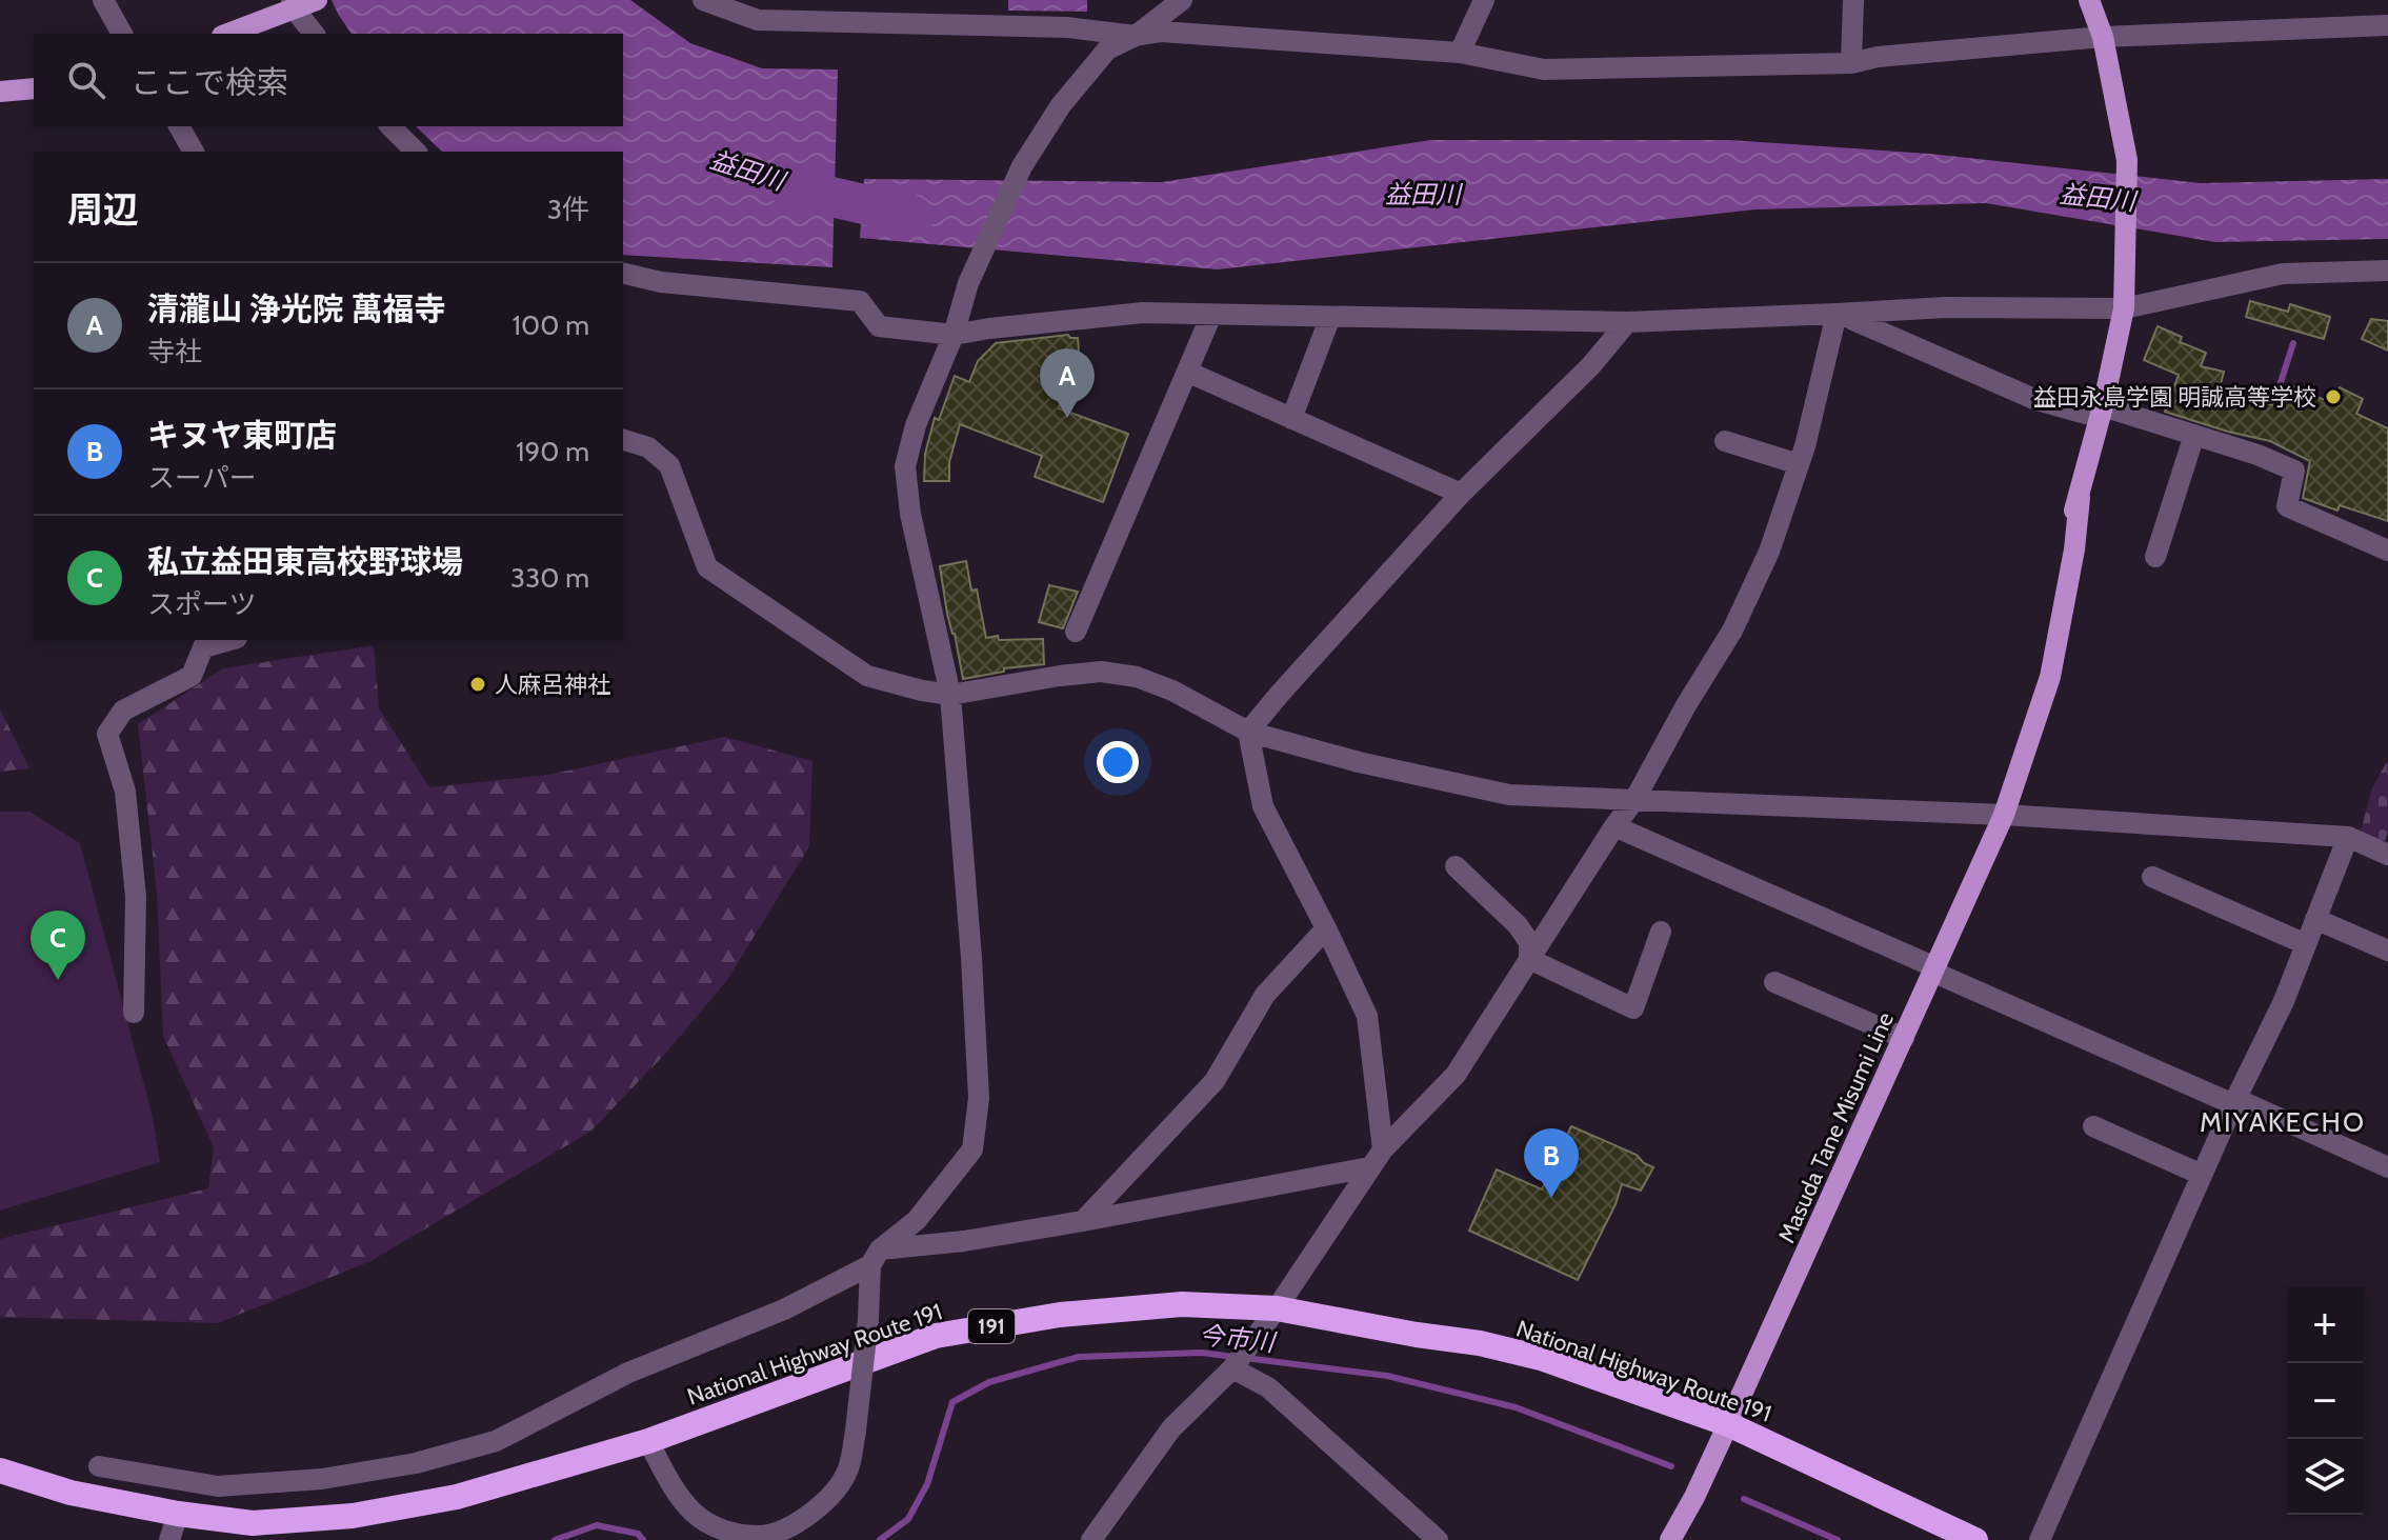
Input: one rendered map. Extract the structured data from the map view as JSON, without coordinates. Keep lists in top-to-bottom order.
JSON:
{
  "streets": {
    "highway": ["191", "National Highway Route 191"],
    "main road": ["Masuda Tane Misumi Line"]
  },
  "crossings": [
    ["Masuda Tane Misumi Line", "National Highway Route 191"]
  ],
  "districts": ["MIYAKECHO"],
  "water": ["益田川", "今市川"],
  "places": ["益田永島学園 明誠高等学校", "人麻呂神社"],
  "page": {
    "search": "ここで検索",
    "heading": ["周辺", "3件"],
    "list": [
      {
        "mark": "A",
        "name": "清瀧山 浄光院 萬福寺",
        "note": "寺社",
        "value": "100 m"
      },
      {
        "mark": "B",
        "name": "キヌヤ東町店",
        "note": "スーパー",
        "value": "190 m"
      },
      {
        "mark": "C",
        "name": "私立益田東高校野球場",
        "note": "スポーツ",
        "value": "330 m"
      }
    ],
    "pins": ["A", "C", "B"],
    "map_buttons": ["+", "−"]
  }
}
